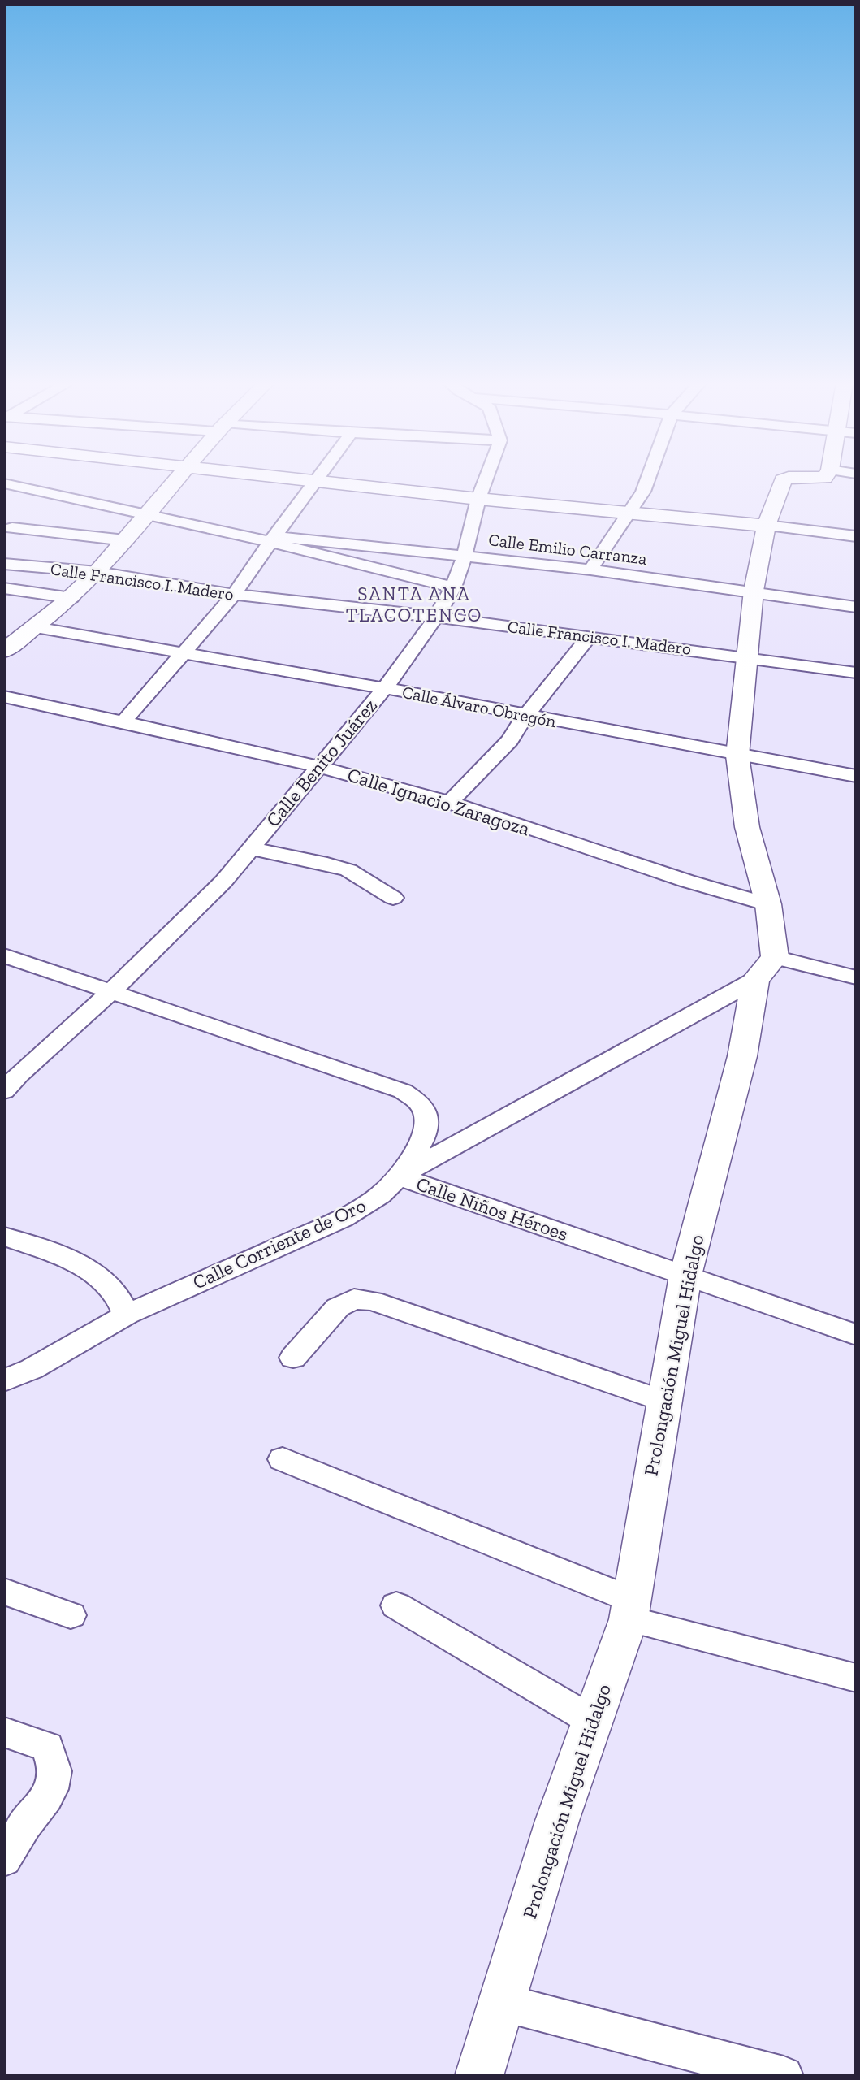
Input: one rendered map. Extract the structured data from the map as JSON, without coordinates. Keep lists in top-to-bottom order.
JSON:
{
  "streets": {
    "street": [
      "Calle Emilio Carranza",
      "Calle Francisco I. Madero",
      "Calle Álvaro Obregón",
      "Calle Benito Juárez",
      "Calle Ignacio Zaragoza",
      "Calle Niños Héroes",
      "Calle Corriente de Oro",
      "Prolongación Miguel Hidalgo"
    ]
  },
  "crossings": [
    ["Calle Emilio Carranza", "Calle Benito Juárez"],
    ["Calle Emilio Carranza", "Prolongación Miguel Hidalgo"],
    ["Calle Francisco I. Madero", "Calle Benito Juárez"],
    ["Calle Francisco I. Madero", "Prolongación Miguel Hidalgo"],
    ["Calle Álvaro Obregón", "Calle Benito Juárez"],
    ["Calle Álvaro Obregón", "Prolongación Miguel Hidalgo"],
    ["Calle Benito Juárez", "Calle Ignacio Zaragoza"],
    ["Calle Benito Juárez", "Calle Niños Héroes"],
    ["Calle Ignacio Zaragoza", "Prolongación Miguel Hidalgo"],
    ["Calle Niños Héroes", "Calle Corriente de Oro"],
    ["Calle Niños Héroes", "Prolongación Miguel Hidalgo"],
    ["Calle Corriente de Oro", "Prolongación Miguel Hidalgo"]
  ],
  "districts": ["SANTA ANA TLACOTENCO"]
}
